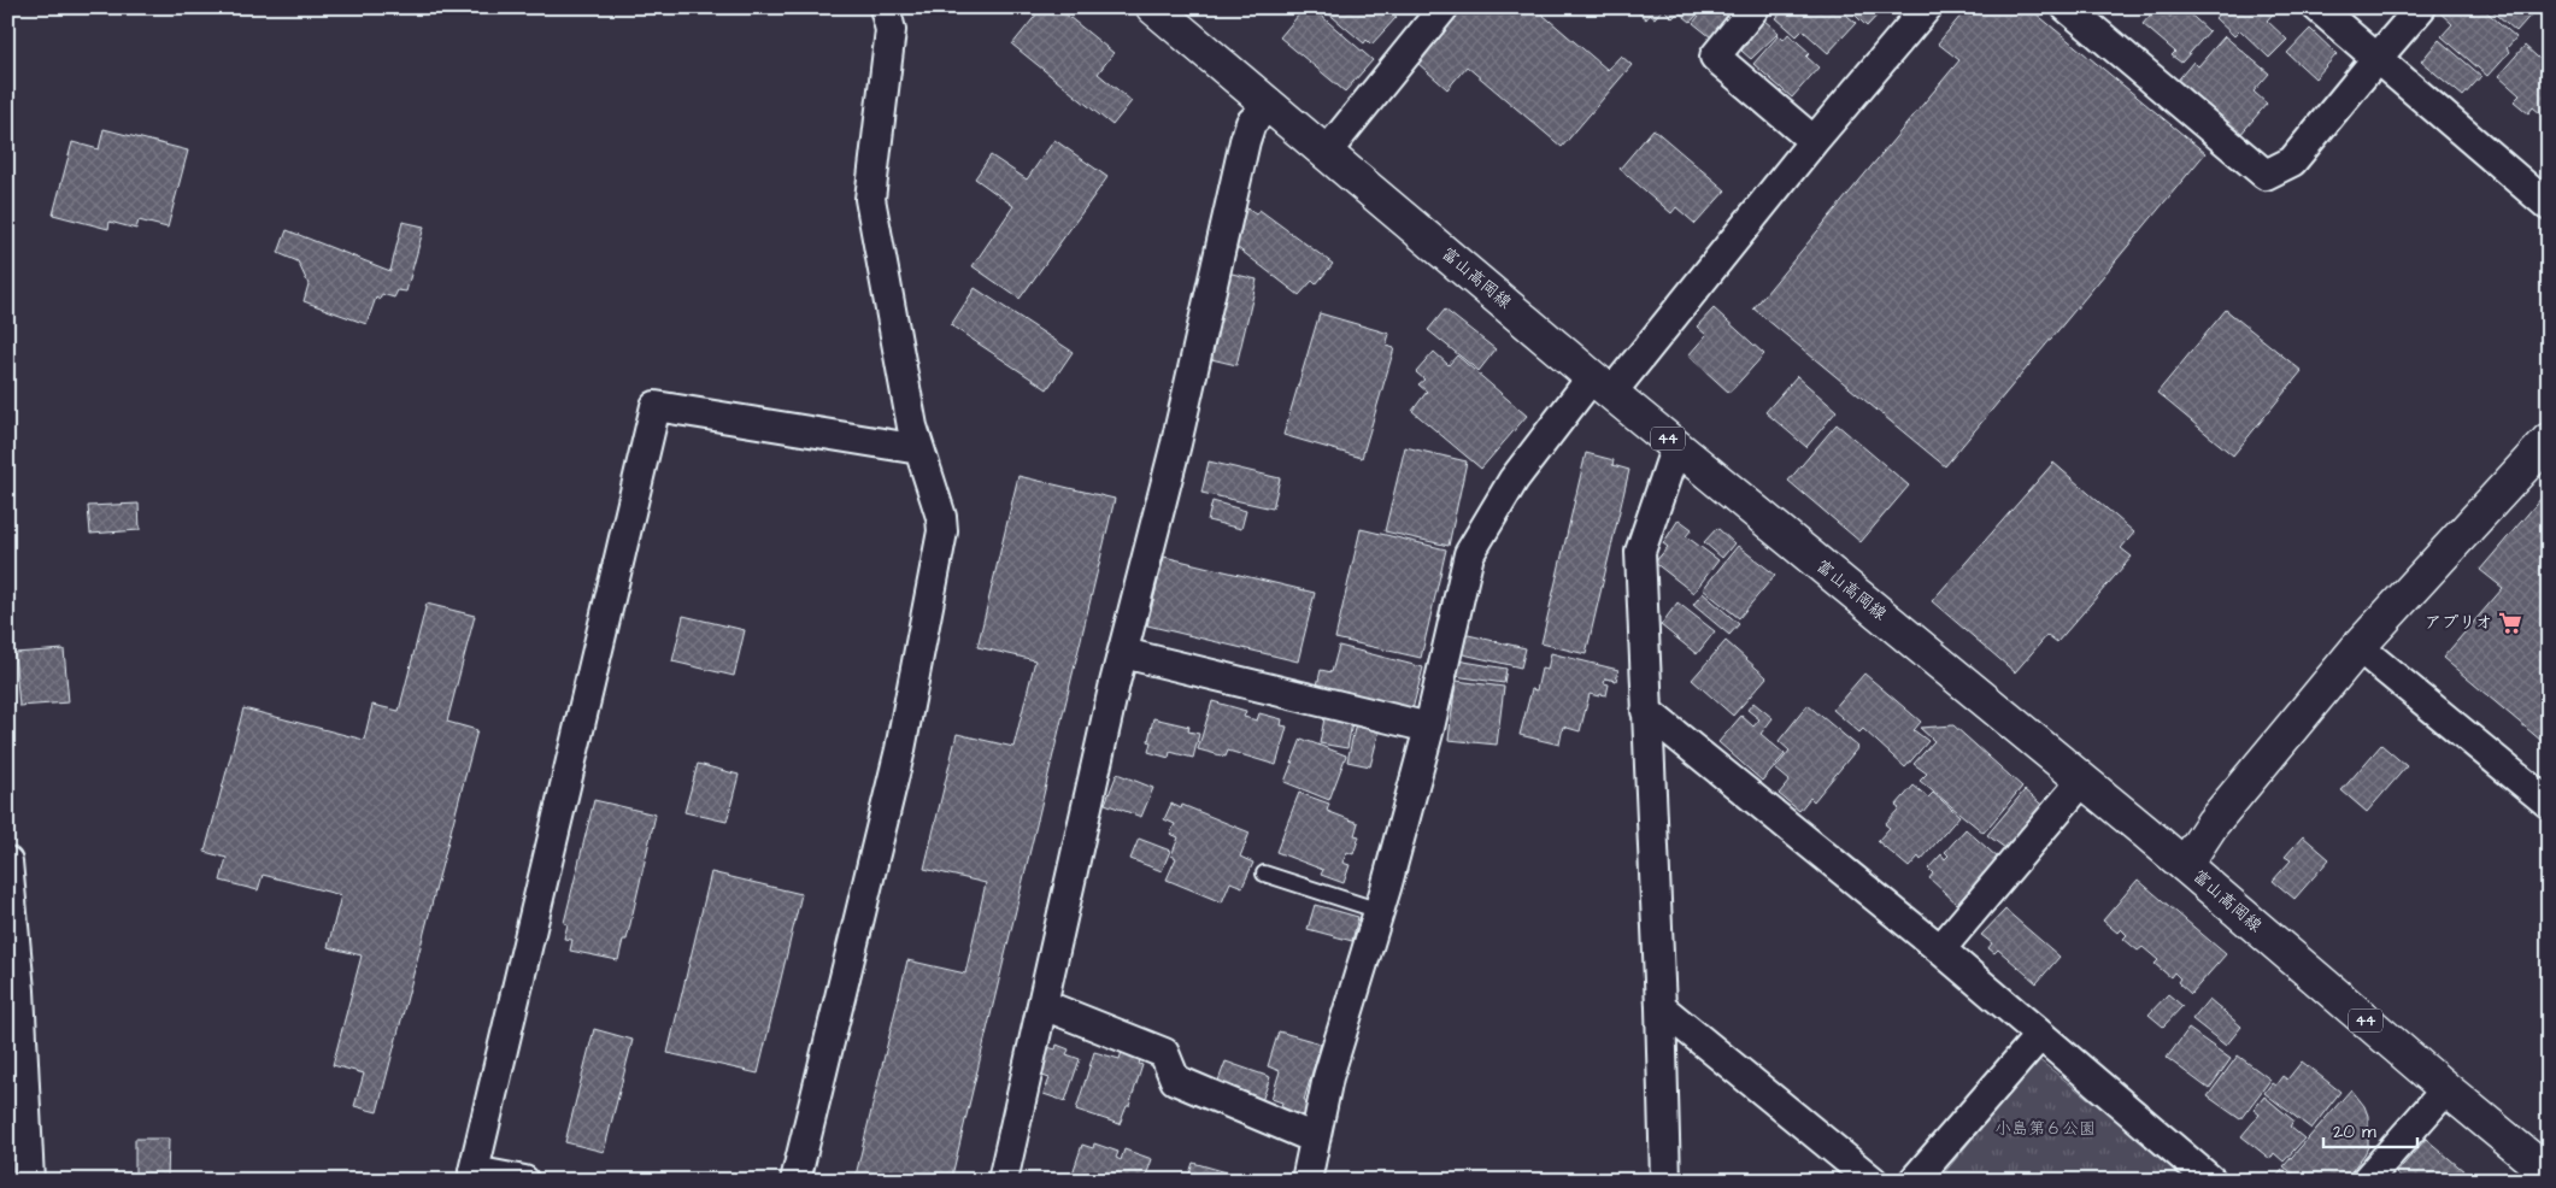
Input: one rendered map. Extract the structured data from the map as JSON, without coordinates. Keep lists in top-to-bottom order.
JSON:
{
  "streets": {
    "main road": ["富山高岡線", "44"]
  },
  "parks": ["小島第６公園"],
  "places": {
    "supermarket": ["アプリオ"]
  },
  "scale_bar": "20 m"
}
